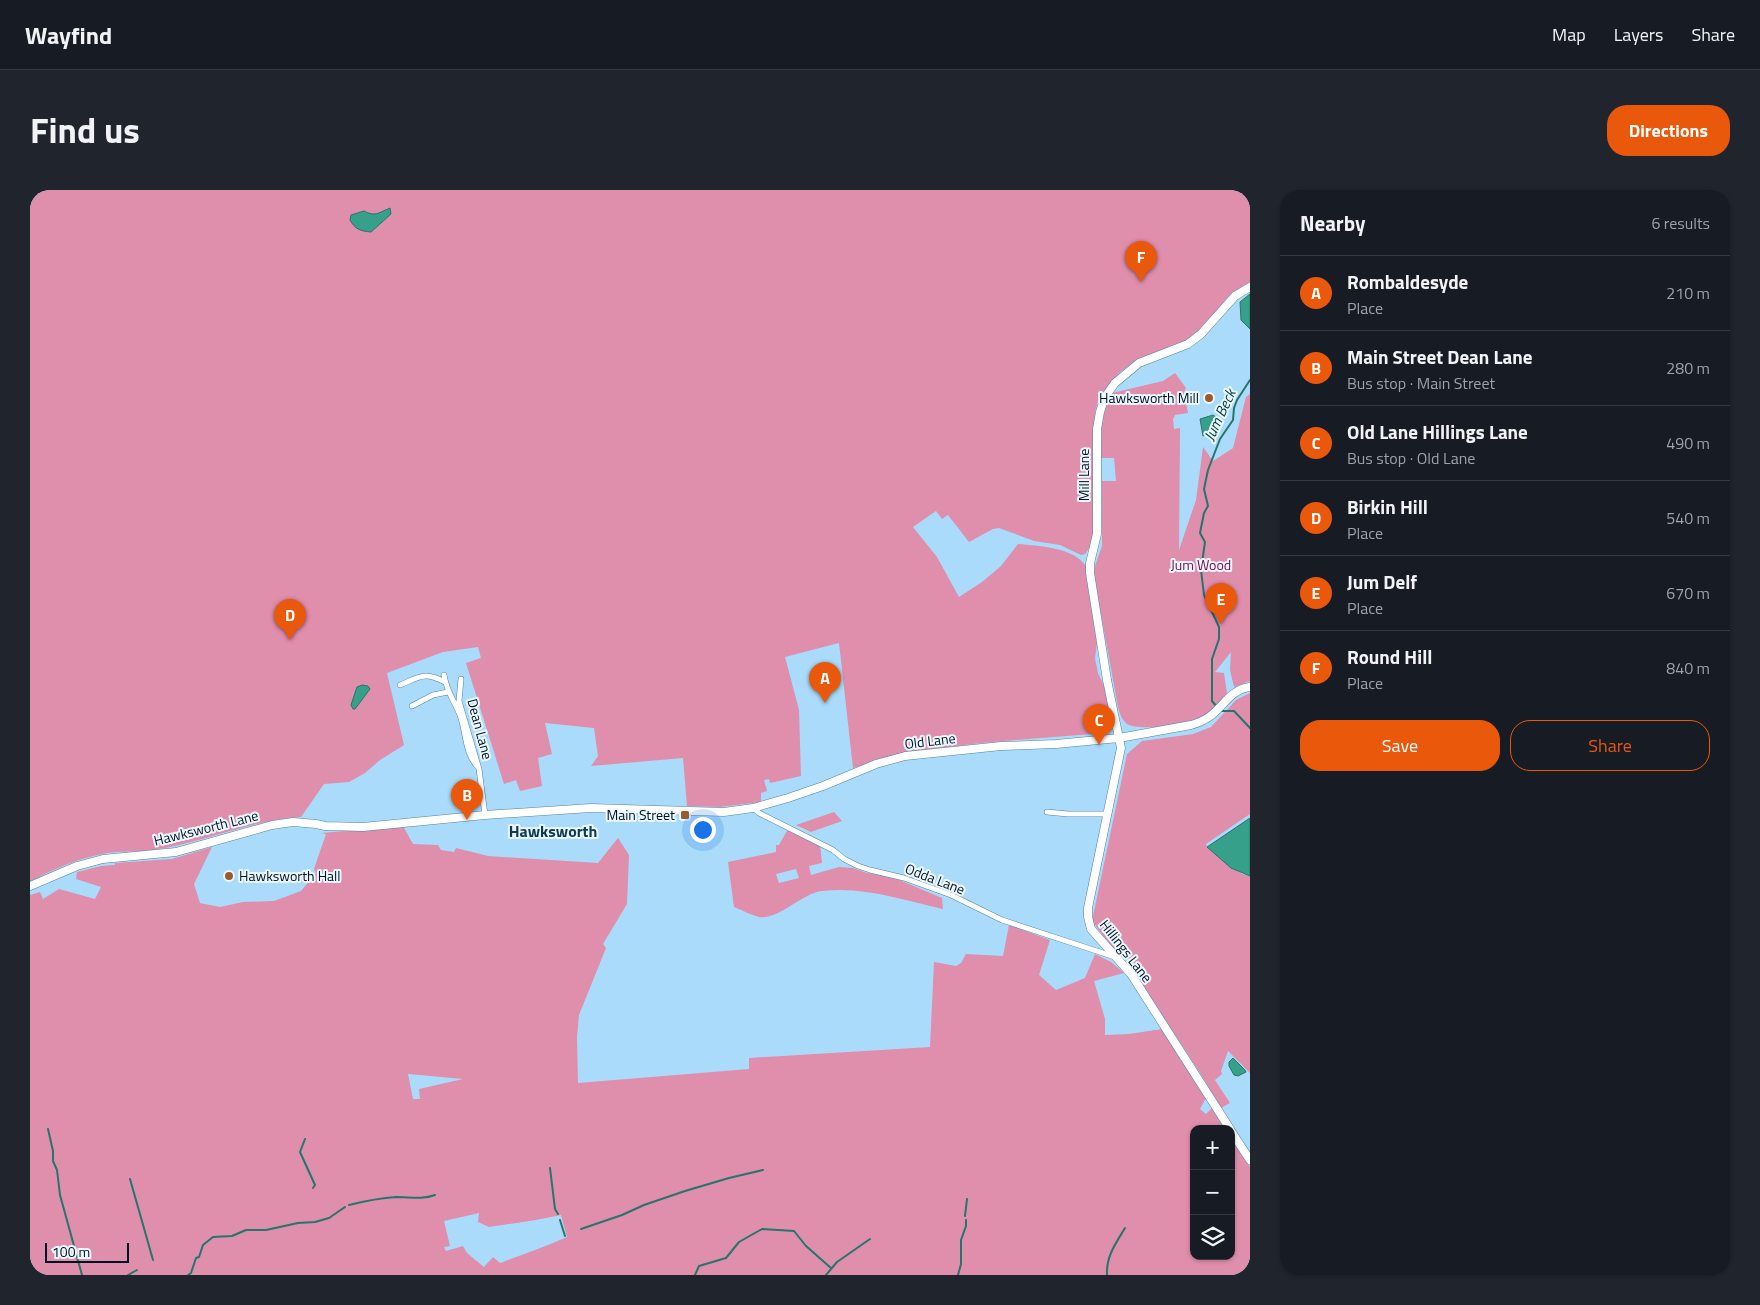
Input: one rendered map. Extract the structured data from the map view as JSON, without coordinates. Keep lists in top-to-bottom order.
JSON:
{
  "streets": {
    "street": [
      "Mill Lane",
      "Dean Lane",
      "Old Lane",
      "Hawksworth Lane",
      "Odda Lane",
      "Hillings Lane"
    ]
  },
  "crossings": [
    ["Mill Lane", "Old Lane"],
    ["Mill Lane", "Hillings Lane"],
    ["Dean Lane", "Hawksworth Lane"],
    ["Old Lane", "Odda Lane"],
    ["Old Lane", "Hillings Lane"],
    ["Odda Lane", "Hillings Lane"]
  ],
  "districts": ["Hawksworth"],
  "water": ["Jum Beck"],
  "parks": ["Jum Wood"],
  "places": {
    "other": ["Hawksworth Mill", "Hawksworth Hall"],
    "transit": ["Main Street"]
  },
  "scale_bar": "100 m",
  "page": {
    "header": "Wayfind",
    "nav": ["Map", "Layers", "Share"],
    "title": "Find us",
    "buttons": [
      "Directions",
      ["Save", "Share"]
    ],
    "heading": ["Nearby", "6 results"],
    "pins": [
      "F",
      "E",
      "D",
      "A",
      "C",
      "B"
    ],
    "list": [
      {
        "mark": "A",
        "name": "Rombaldesyde",
        "note": "Place",
        "value": "210 m"
      },
      {
        "mark": "B",
        "name": "Main Street Dean Lane",
        "note": "Bus stop · Main Street",
        "value": "280 m"
      },
      {
        "mark": "C",
        "name": "Old Lane Hillings Lane",
        "note": "Bus stop · Old Lane",
        "value": "490 m"
      },
      {
        "mark": "D",
        "name": "Birkin Hill",
        "note": "Place",
        "value": "540 m"
      },
      {
        "mark": "E",
        "name": "Jum Delf",
        "note": "Place",
        "value": "670 m"
      },
      {
        "mark": "F",
        "name": "Round Hill",
        "note": "Place",
        "value": "840 m"
      }
    ],
    "map_buttons": ["+", "−"],
    "scale": "100 m"
  }
}
